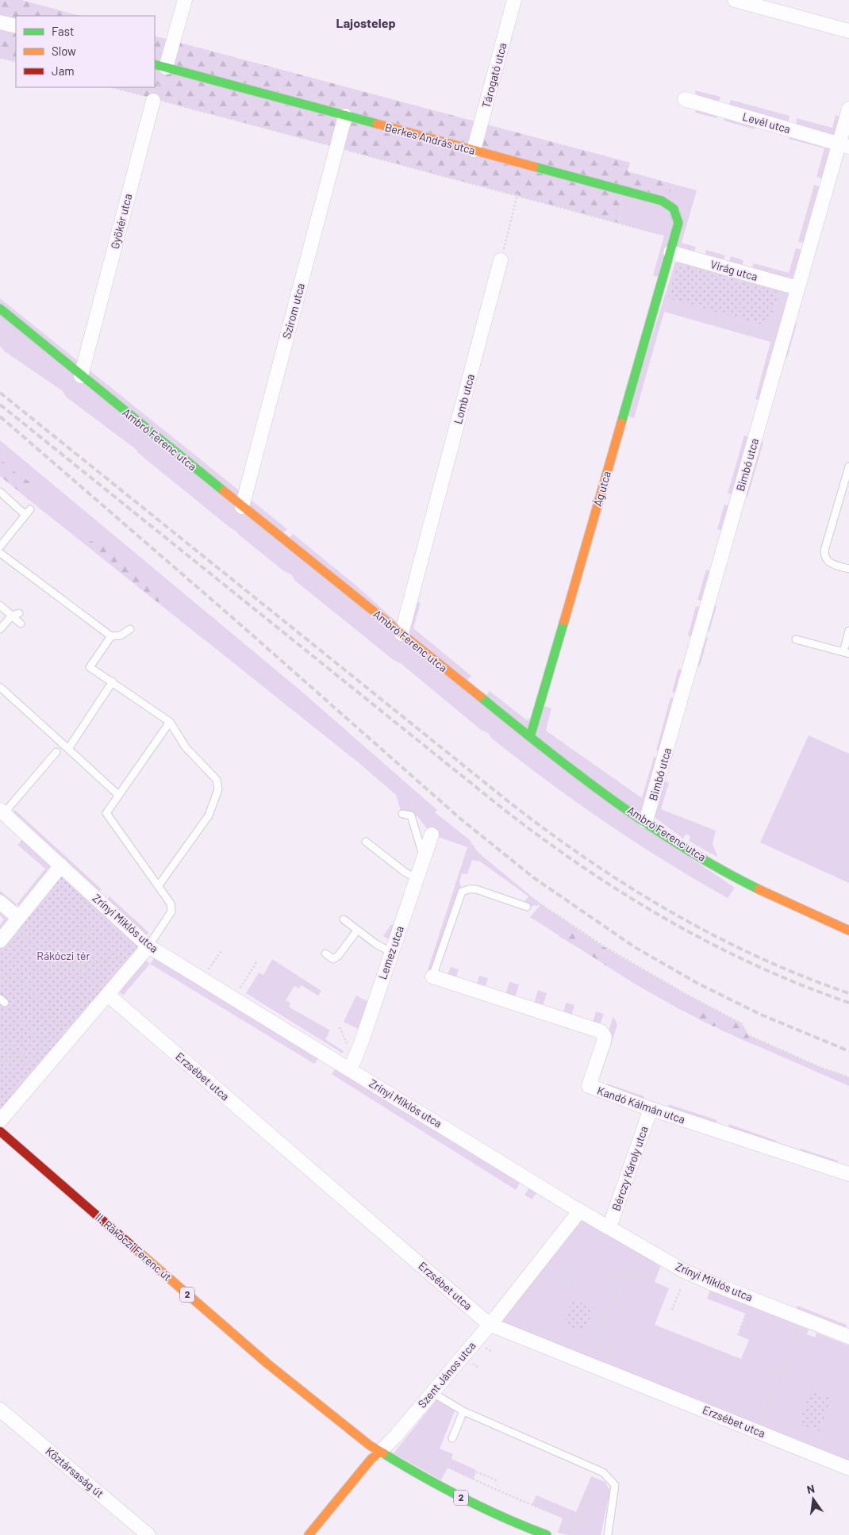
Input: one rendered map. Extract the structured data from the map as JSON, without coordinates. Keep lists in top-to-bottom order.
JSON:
{
  "streets": {
    "street": [
      "Tárogató utca",
      "Levél utca",
      "Berkes András utca",
      "Gyökér utca",
      "Virág utca",
      "Szirom utca",
      "Lomb utca",
      "Ambró Ferenc utca",
      "Bimbó utca",
      "Ág utca",
      "Zrínyi Miklós utca",
      "Lemez utca",
      "Erzsébet utca",
      "Kandó Kálmán utca",
      "Bérczy Károly utca",
      "II. Rákóczi Ferenc út",
      "2",
      "Szent János utca",
      "Köztársaság út"
    ]
  },
  "crossings": [
    ["Tárogató utca", "Berkes András utca"],
    ["Levél utca", "Bimbó utca"],
    ["Berkes András utca", "Virág utca"],
    ["Berkes András utca", "Szirom utca"],
    ["Berkes András utca", "Ág utca"],
    ["Gyökér utca", "Ambró Ferenc utca"],
    ["Virág utca", "Bimbó utca"],
    ["Virág utca", "Ág utca"],
    ["Szirom utca", "Ambró Ferenc utca"],
    ["Lomb utca", "Ambró Ferenc utca"],
    ["Ambró Ferenc utca", "Bimbó utca"],
    ["Ambró Ferenc utca", "Ág utca"],
    ["Zrínyi Miklós utca", "Lemez utca"],
    ["Zrínyi Miklós utca", "Bérczy Károly utca"],
    ["Zrínyi Miklós utca", "Szent János utca"],
    ["Erzsébet utca", "Szent János utca"],
    ["Kandó Kálmán utca", "Bérczy Károly utca"],
    ["II. Rákóczi Ferenc út", "2"],
    ["II. Rákóczi Ferenc út", "Szent János utca"],
    ["2", "Szent János utca"]
  ],
  "districts": ["Lajostelep"],
  "parks": ["Rákóczi tér"],
  "legend": ["Fast", "Slow", "Jam"],
  "north": "top"
}
